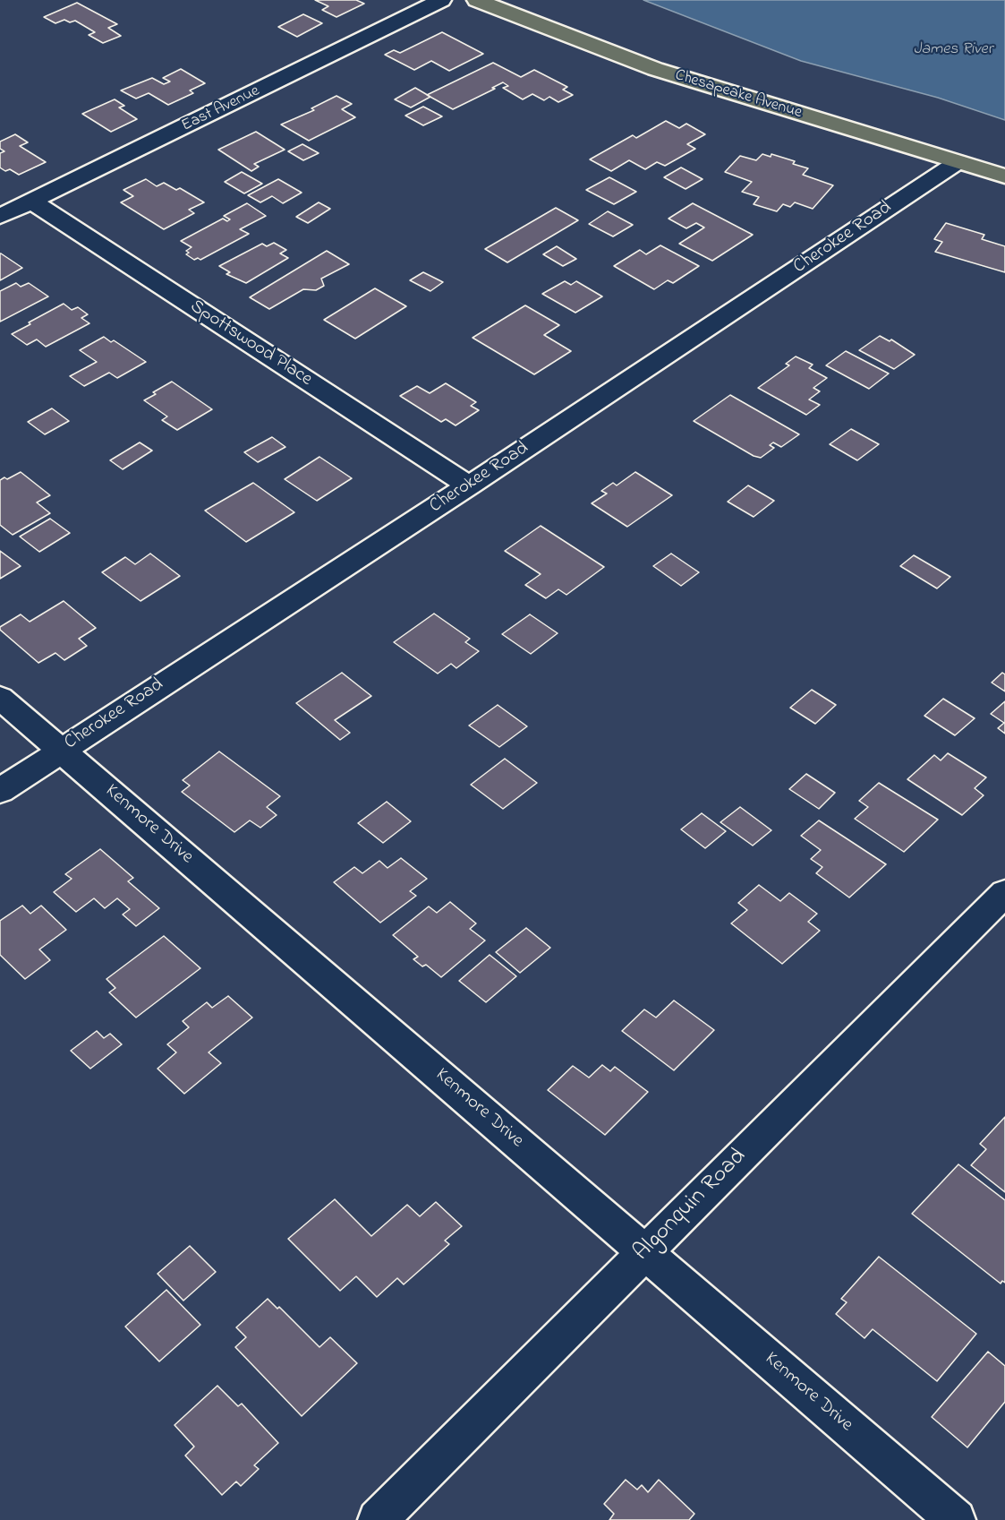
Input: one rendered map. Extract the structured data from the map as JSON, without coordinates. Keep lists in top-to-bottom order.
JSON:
{
  "streets": {
    "main road": ["Chesapeake Avenue"],
    "street": [
      "East Avenue",
      "Cherokee Road",
      "Spottswood Place",
      "Kenmore Drive",
      "Algonquin Road"
    ]
  },
  "crossings": [
    ["Chesapeake Avenue", "Cherokee Road"],
    ["East Avenue", "Spottswood Place"],
    ["Cherokee Road", "Spottswood Place"],
    ["Cherokee Road", "Kenmore Drive"],
    ["Kenmore Drive", "Algonquin Road"]
  ],
  "water": ["James River"]
}
